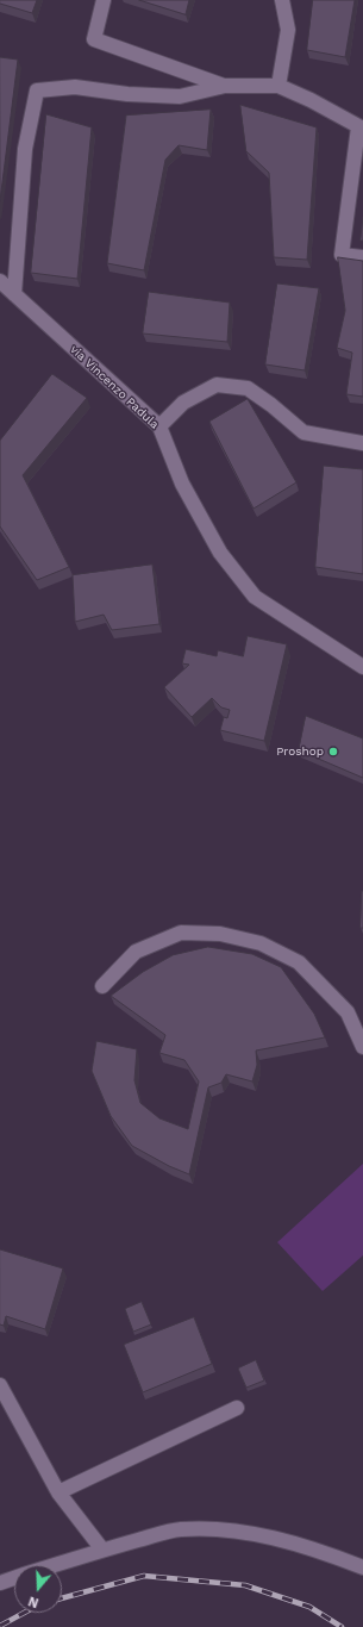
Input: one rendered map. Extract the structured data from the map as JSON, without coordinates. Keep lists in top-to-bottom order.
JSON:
{
  "streets": {
    "street": ["via Vincenzo Padula"]
  },
  "places": ["Proshop"],
  "north": "bottom"
}
